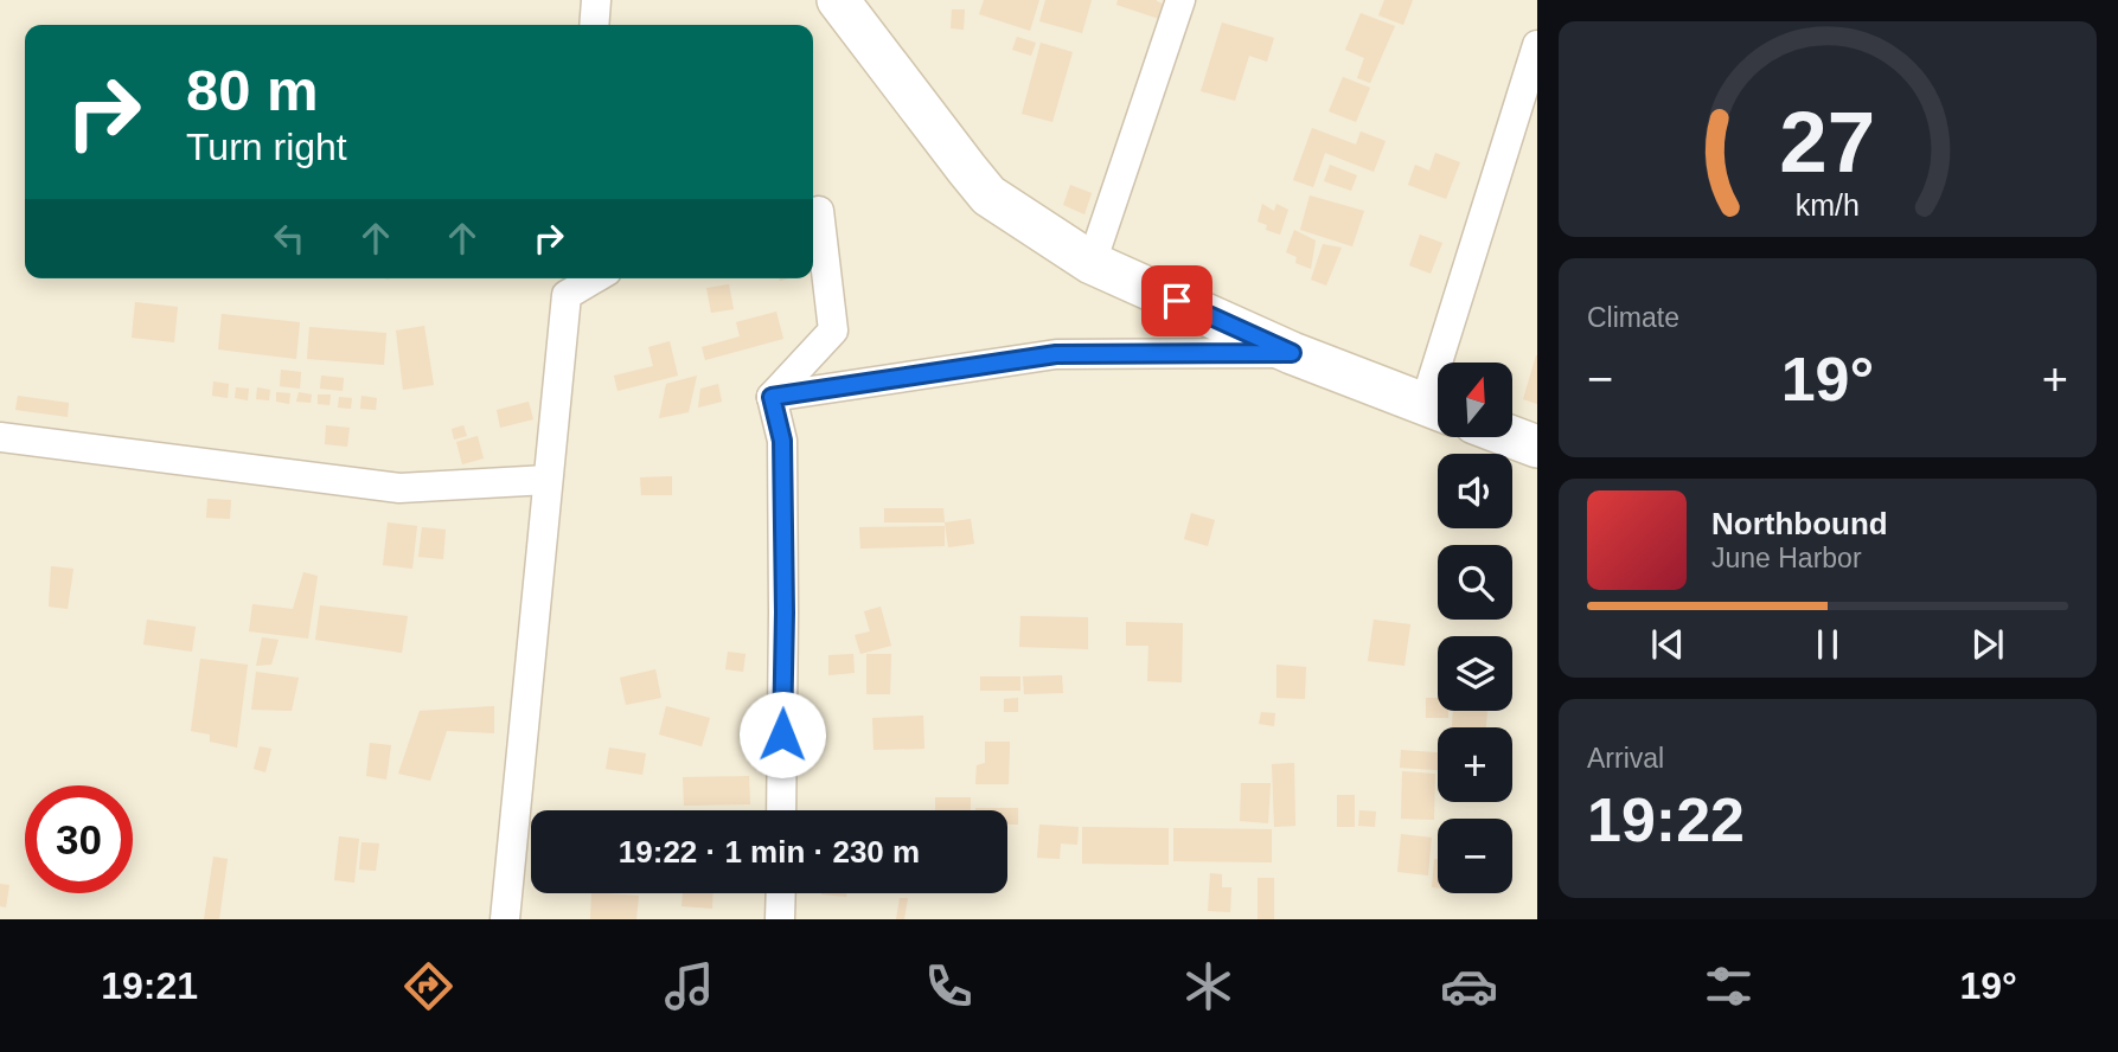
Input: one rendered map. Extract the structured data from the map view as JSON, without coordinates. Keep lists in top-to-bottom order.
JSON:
{
  "north": "top",
  "page": {
    "turn": ["80 m", "Turn right"],
    "tile": [
      "Climate",
      ["Arrival", "19:22"]
    ],
    "heat": ["−", "19°", "+"],
    "map_buttons": ["+", "−"],
    "song": ["Northbound", "June Harbor"],
    "limit": "30",
    "trip": "19:22 · 1 min · 230 m",
    "tabs": ["19:21", "19°"],
    "gauge": ["27", "km/h"]
  }
}
